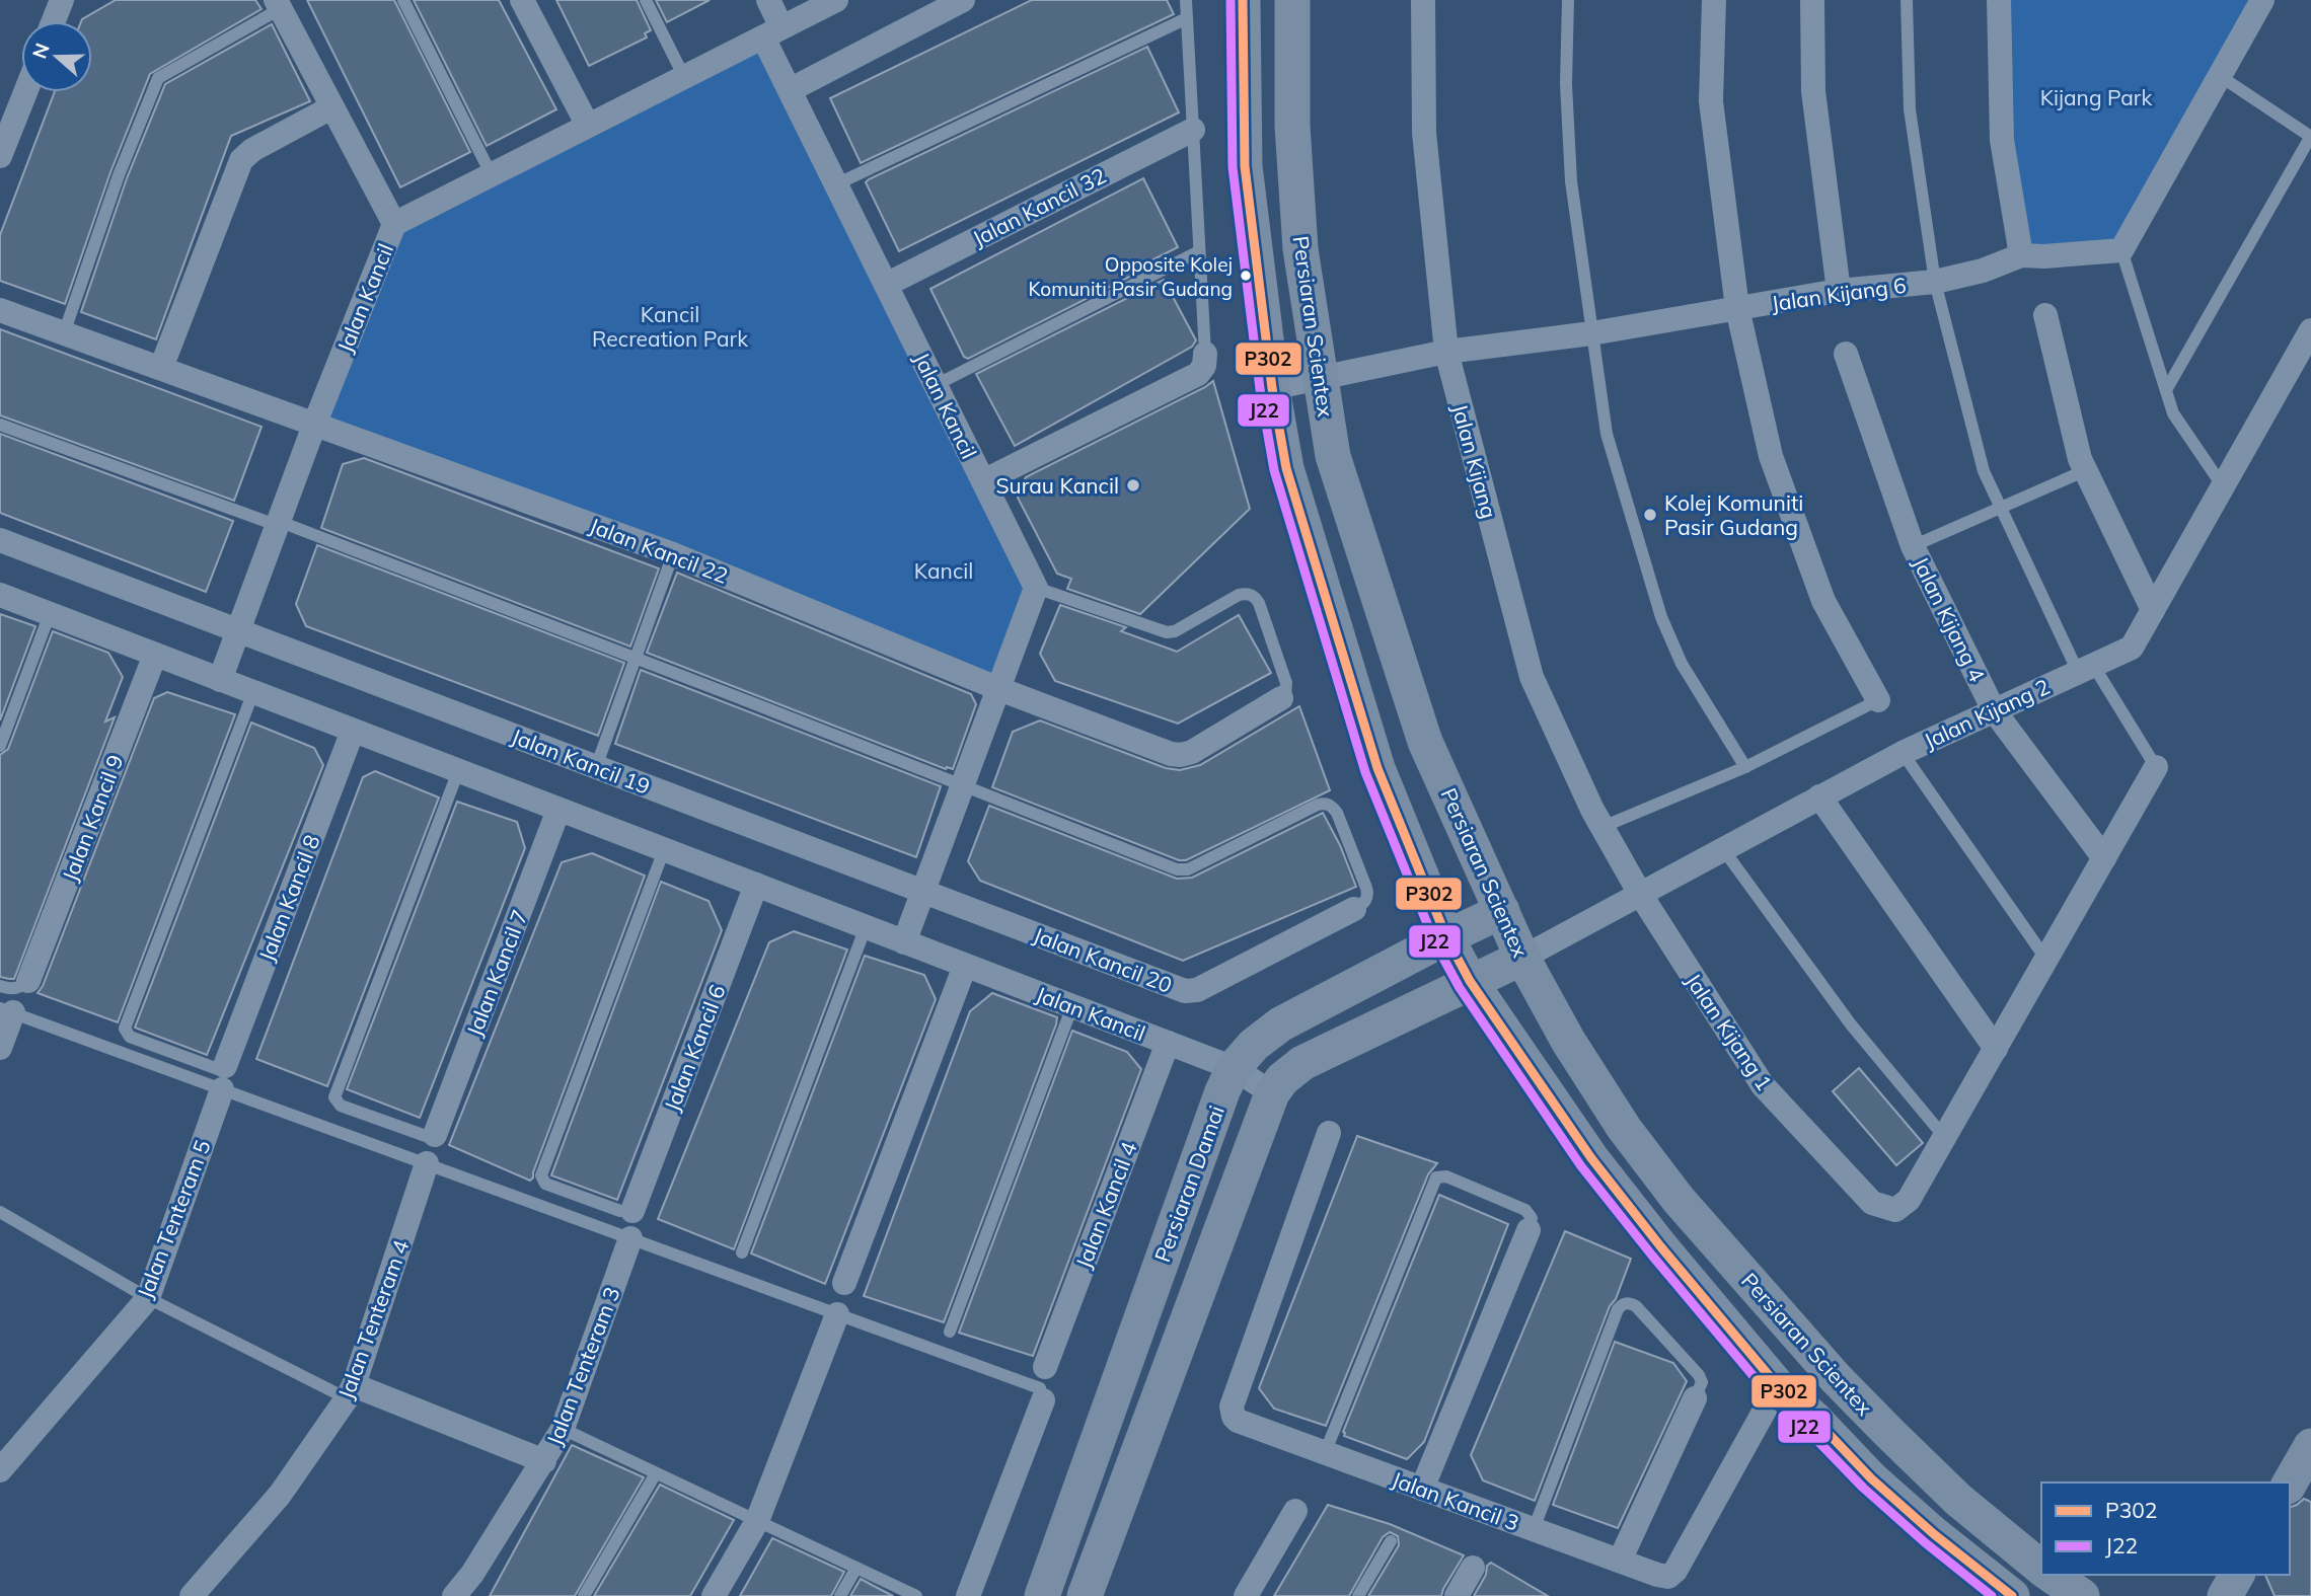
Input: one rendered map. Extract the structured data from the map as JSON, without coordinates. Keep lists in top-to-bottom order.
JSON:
{
  "streets": {
    "main road": ["Persiaran Scientex", "Persiaran Damai"],
    "street": [
      "Jalan Kancil 32",
      "Jalan Kijang 6",
      "Jalan Kancil",
      "Jalan Kijang",
      "Jalan Kancil 22",
      "Jalan Kijang 4",
      "Jalan Kijang 2",
      "Jalan Kancil 19",
      "Jalan Kancil 9",
      "Jalan Kancil 8",
      "Jalan Kancil 20",
      "Jalan Kancil 7",
      "Jalan Kijang 1",
      "Jalan Kancil 6",
      "Jalan Kancil 4",
      "Jalan Tenteram 5",
      "Jalan Tenteram 4",
      "Jalan Tenteram 3",
      "Jalan Kancil 3"
    ]
  },
  "crossings": [
    ["Jalan Kancil 32", "Jalan Kancil"],
    ["Jalan Kijang 6", "Persiaran Scientex"],
    ["Jalan Kijang 6", "Jalan Kijang"],
    ["Jalan Kancil", "Jalan Kancil 22"],
    ["Jalan Kancil", "Jalan Kancil 19"],
    ["Jalan Kancil", "Jalan Kancil 9"],
    ["Jalan Kancil", "Jalan Kancil 8"],
    ["Jalan Kancil", "Jalan Kancil 7"],
    ["Jalan Kancil", "Jalan Kancil 6"],
    ["Jalan Kancil", "Persiaran Damai"],
    ["Jalan Kancil", "Jalan Kancil 4"],
    ["Persiaran Scientex", "Jalan Kijang 2"],
    ["Persiaran Scientex", "Persiaran Damai"],
    ["Persiaran Scientex", "Jalan Kancil 3"],
    ["Jalan Kijang", "Jalan Kijang 2"],
    ["Jalan Kijang", "Jalan Kijang 1"],
    ["Jalan Kijang 4", "Jalan Kijang 2"],
    ["Jalan Kijang 2", "Jalan Kijang 1"],
    ["Jalan Kancil 19", "Jalan Kancil 20"],
    ["Jalan Kancil 8", "Jalan Tenteram 5"]
  ],
  "parks": ["Kijang Park", "Kancil Recreation Park", "Kancil"],
  "places": ["Opposite Kolej Komuniti Pasir Gudang", "Surau Kancil", "Kolej Komuniti Pasir Gudang"],
  "lines": ["transit line P302", "transit line J22"],
  "legend": ["P302", "J22"],
  "north": "left"
}
